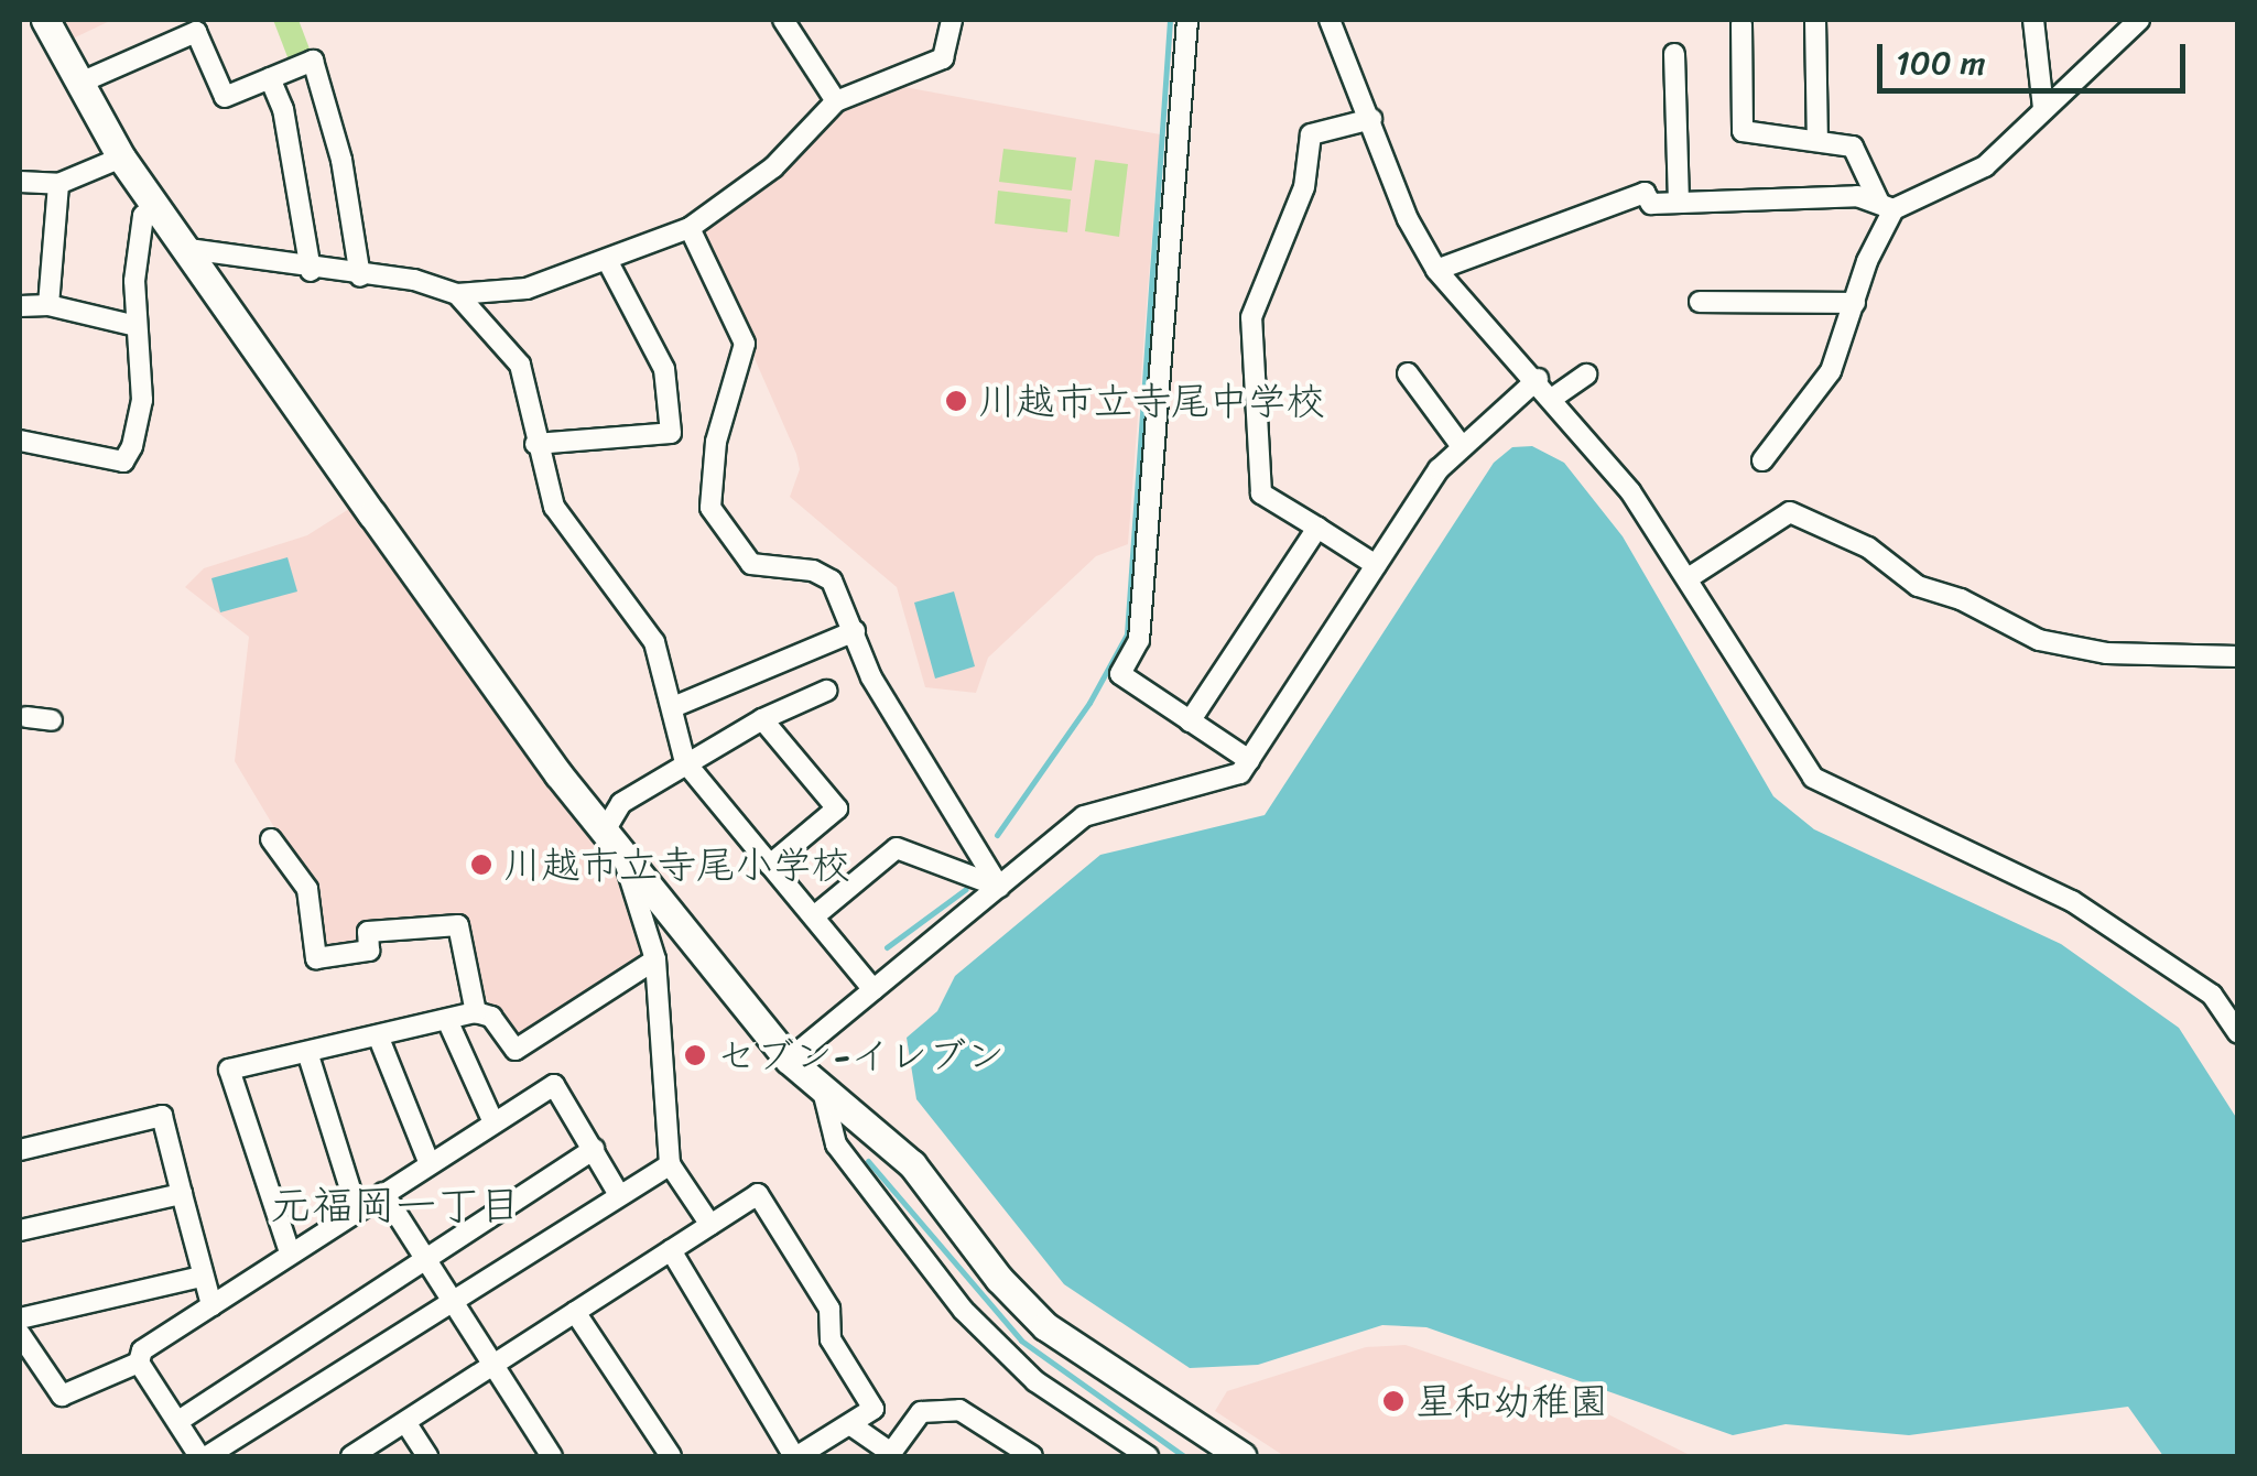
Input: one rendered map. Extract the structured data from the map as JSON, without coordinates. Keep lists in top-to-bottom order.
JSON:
{
  "districts": ["元福岡一丁目"],
  "places": [
    "川越市立寺尾中学校",
    "川越市立寺尾小学校",
    "セブン-イレブン",
    "星和幼稚園"
  ],
  "scale_bar": "100 m"
}
